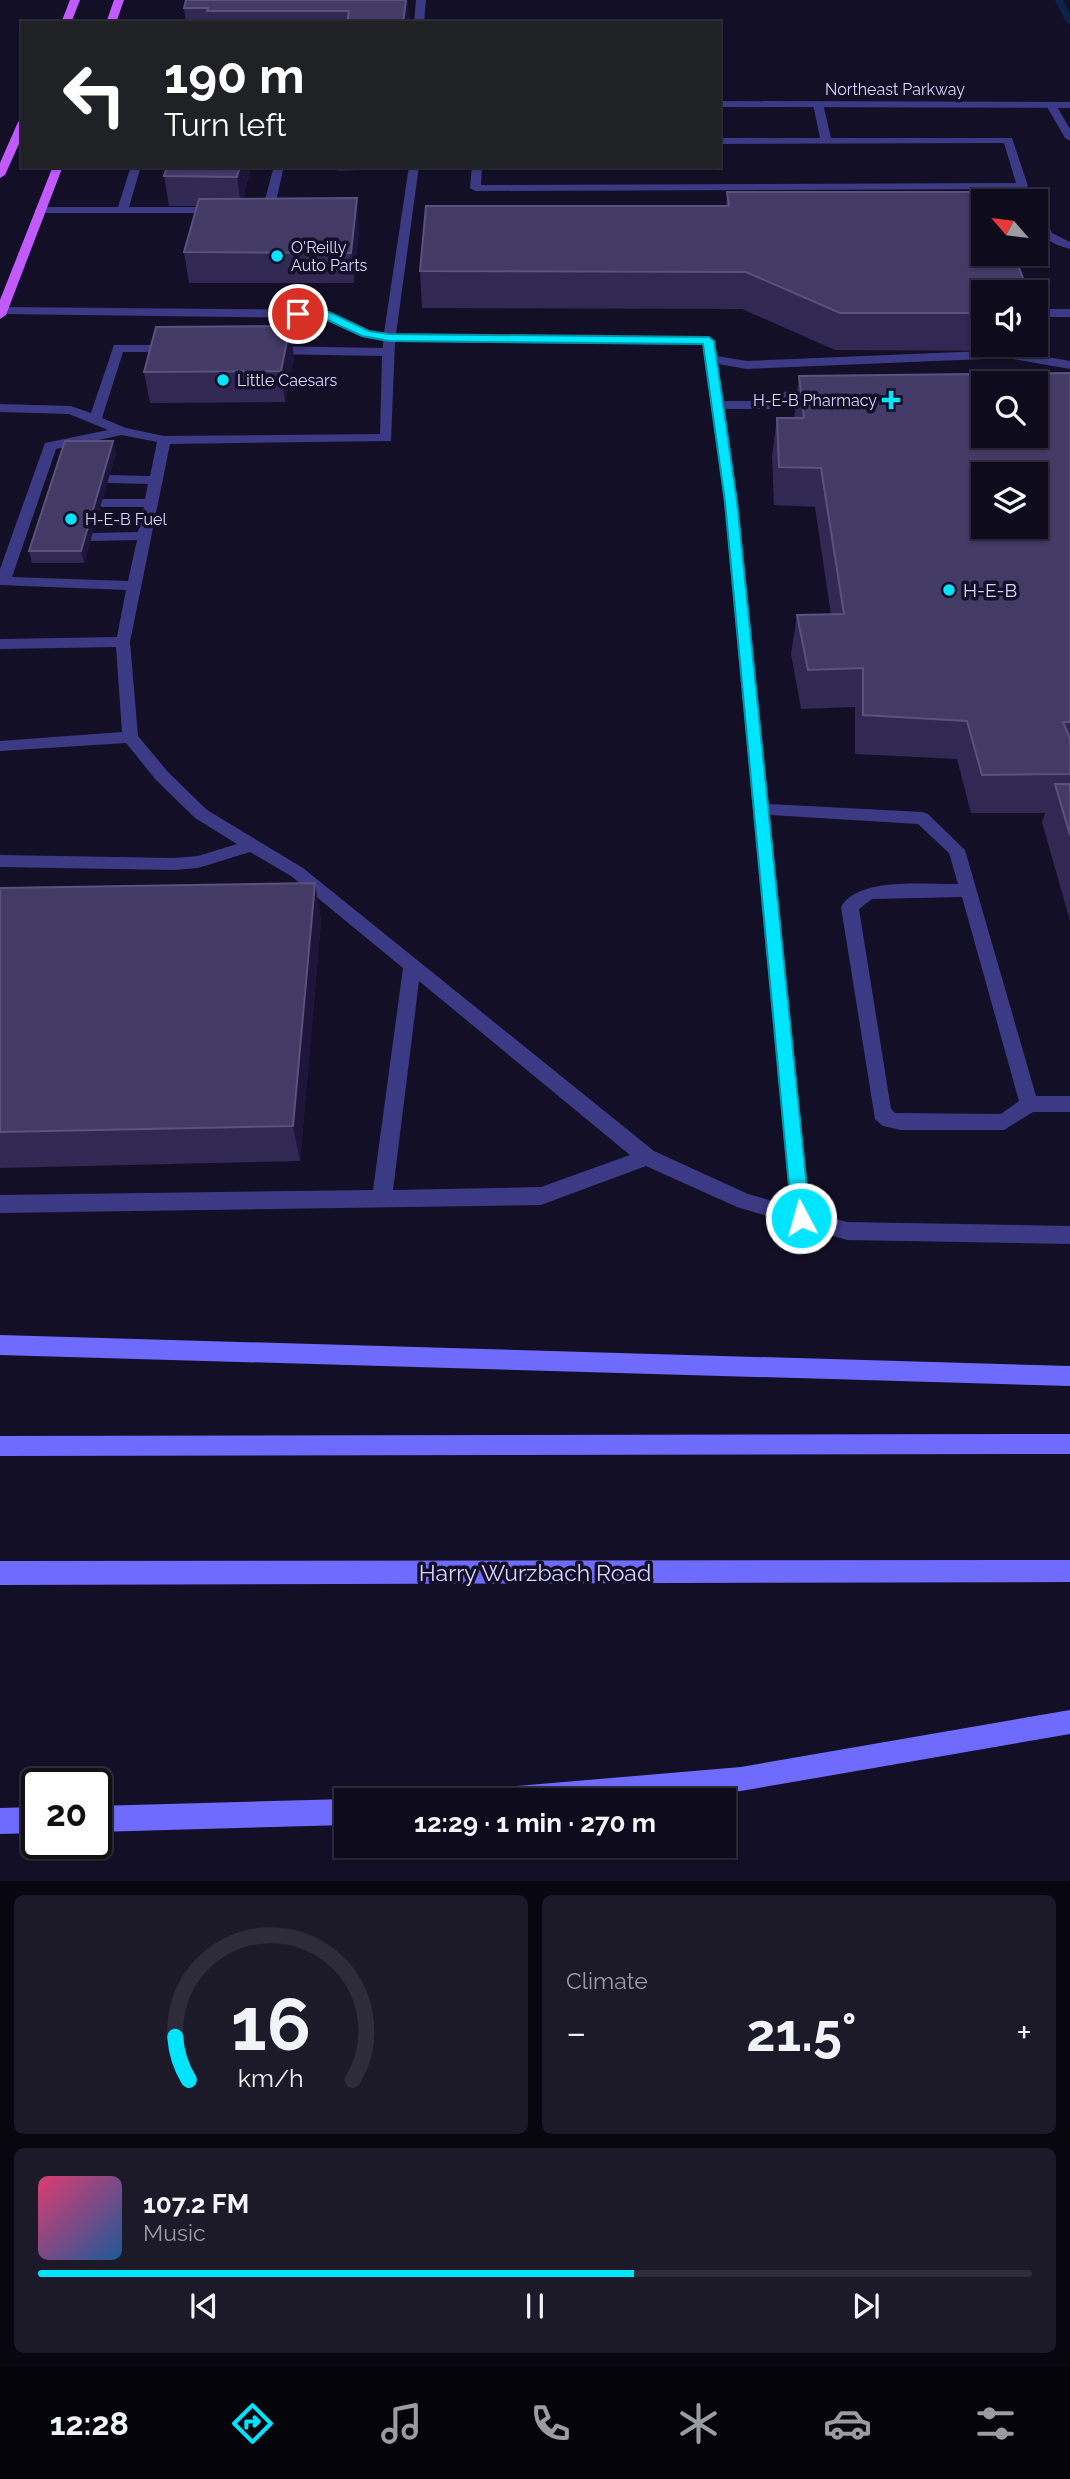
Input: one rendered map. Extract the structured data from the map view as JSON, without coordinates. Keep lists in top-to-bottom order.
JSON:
{
  "streets": {
    "main road": ["Harry Wurzbach Road"],
    "street": ["Northeast Parkway"]
  },
  "places": {
    "other": [
      "O'Reilly Auto Parts",
      "Little Caesars",
      "H-E-B Fuel",
      "H-E-B"
    ],
    "health": ["H-E-B Pharmacy"]
  },
  "north": "top left",
  "page": {
    "turn": ["190 m", "Turn left"],
    "limit": "20",
    "trip": "12:29 · 1 min · 270 m",
    "tile": "Climate",
    "heat": ["−", "21.5°", "+"],
    "song": ["107.2 FM", "Music"],
    "tabs": "12:28",
    "gauge": ["16", "km/h"]
  }
}
